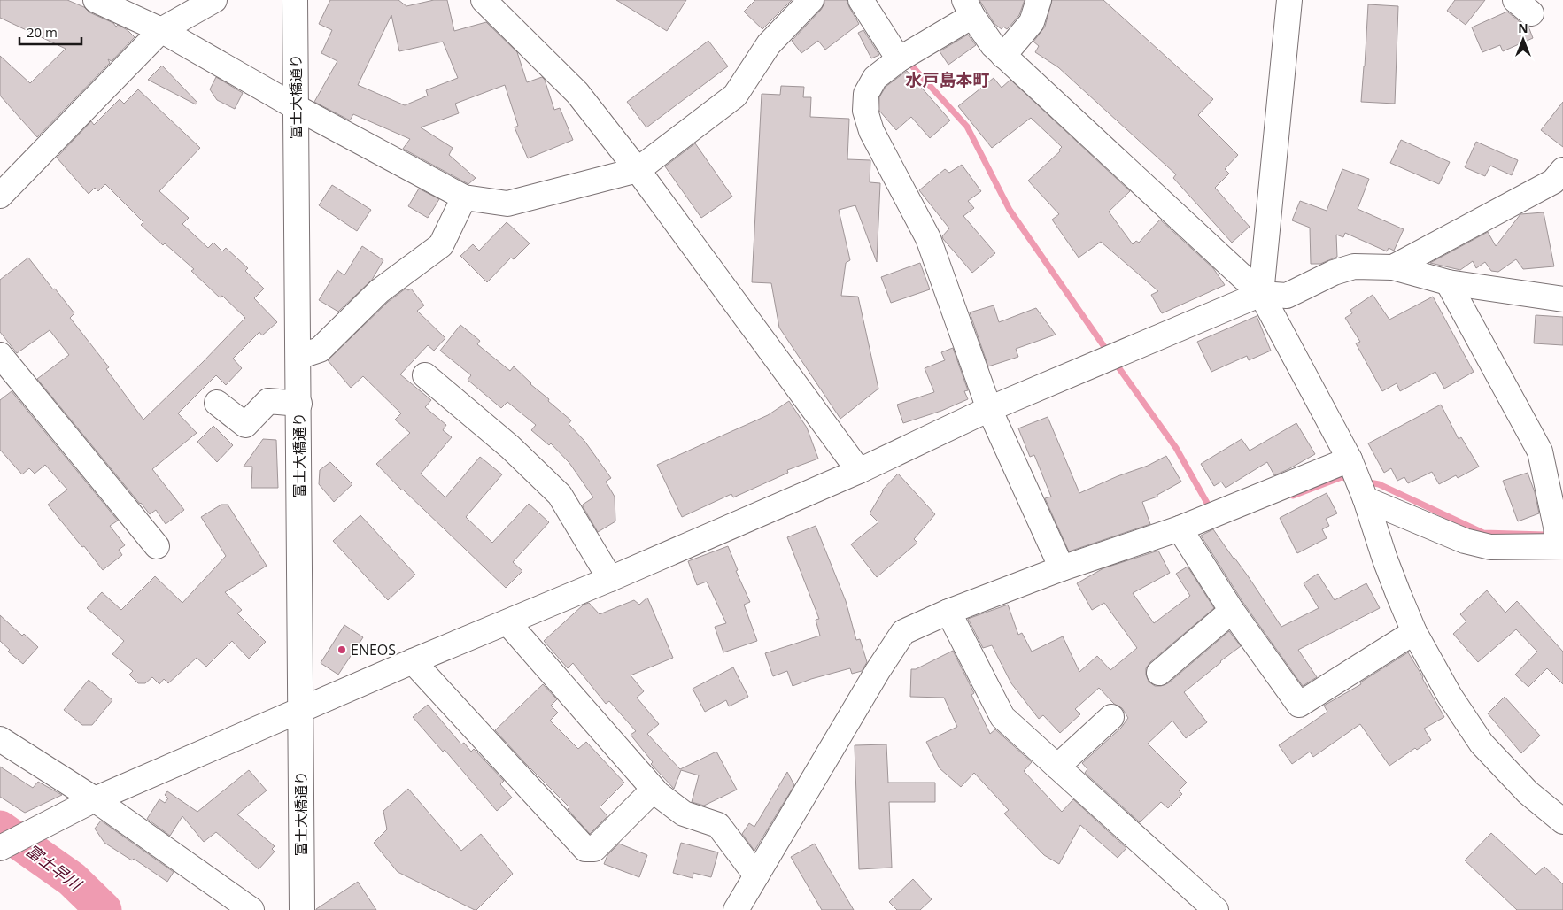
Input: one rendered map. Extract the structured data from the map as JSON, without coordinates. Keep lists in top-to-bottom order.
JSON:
{
  "streets": {
    "street": ["富士大橋通り"]
  },
  "districts": ["水戸島本町"],
  "water": ["富士早川"],
  "places": ["ENEOS"],
  "scale_bar": "20 m",
  "north": "top"
}
